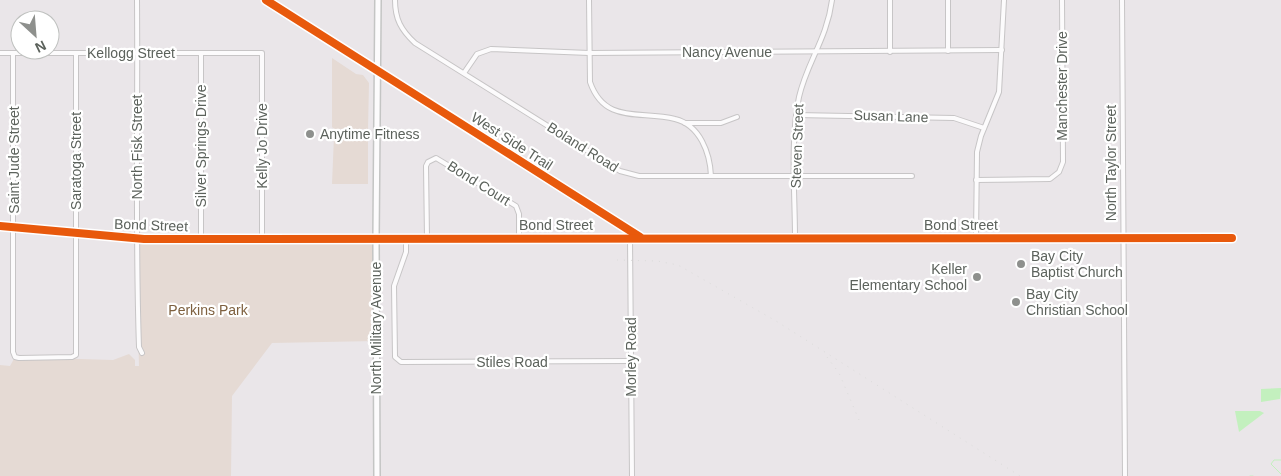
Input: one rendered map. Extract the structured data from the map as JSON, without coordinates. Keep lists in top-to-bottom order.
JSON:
{
  "streets": {
    "main road": ["North Military Avenue"],
    "street": [
      "Nancy Avenue",
      "Kellogg Street",
      "Manchester Drive",
      "Susan Lane",
      "Silver Springs Drive",
      "Kelly Jo Drive",
      "Steven Street",
      "North Fisk Street",
      "Boland Road",
      "Saint Jude Street",
      "Saratoga Street",
      "North Taylor Street",
      "Bond Court",
      "Bond Street",
      "Morley Road",
      "Stiles Road"
    ],
    "cycle path": ["West Side Trail"]
  },
  "crossings": [
    ["Nancy Avenue", "Steven Street"],
    ["Nancy Avenue", "Boland Road"],
    ["Kellogg Street", "Silver Springs Drive"],
    ["Kellogg Street", "Kelly Jo Drive"],
    ["Kellogg Street", "North Fisk Street"],
    ["Kellogg Street", "Saratoga Street"],
    ["Susan Lane", "Steven Street"],
    ["Silver Springs Drive", "Bond Street"],
    ["Kelly Jo Drive", "Bond Street"],
    ["Steven Street", "Boland Road"],
    ["Steven Street", "Bond Street"],
    ["North Fisk Street", "Bond Street"],
    ["Saint Jude Street", "Saratoga Street"],
    ["Saint Jude Street", "Bond Street"],
    ["Saratoga Street", "Bond Street"],
    ["North Taylor Street", "Bond Street"],
    ["Bond Court", "Bond Street"],
    ["Bond Street", "North Military Avenue"],
    ["Bond Street", "Morley Road"],
    ["Bond Street", "Stiles Road"],
    ["Morley Road", "Stiles Road"]
  ],
  "parks": ["Perkins Park"],
  "places": [
    "Anytime Fitness",
    "Bay City Baptist Church",
    "Keller Elementary School",
    "Bay City Christian School"
  ],
  "north": "bottom right"
}
